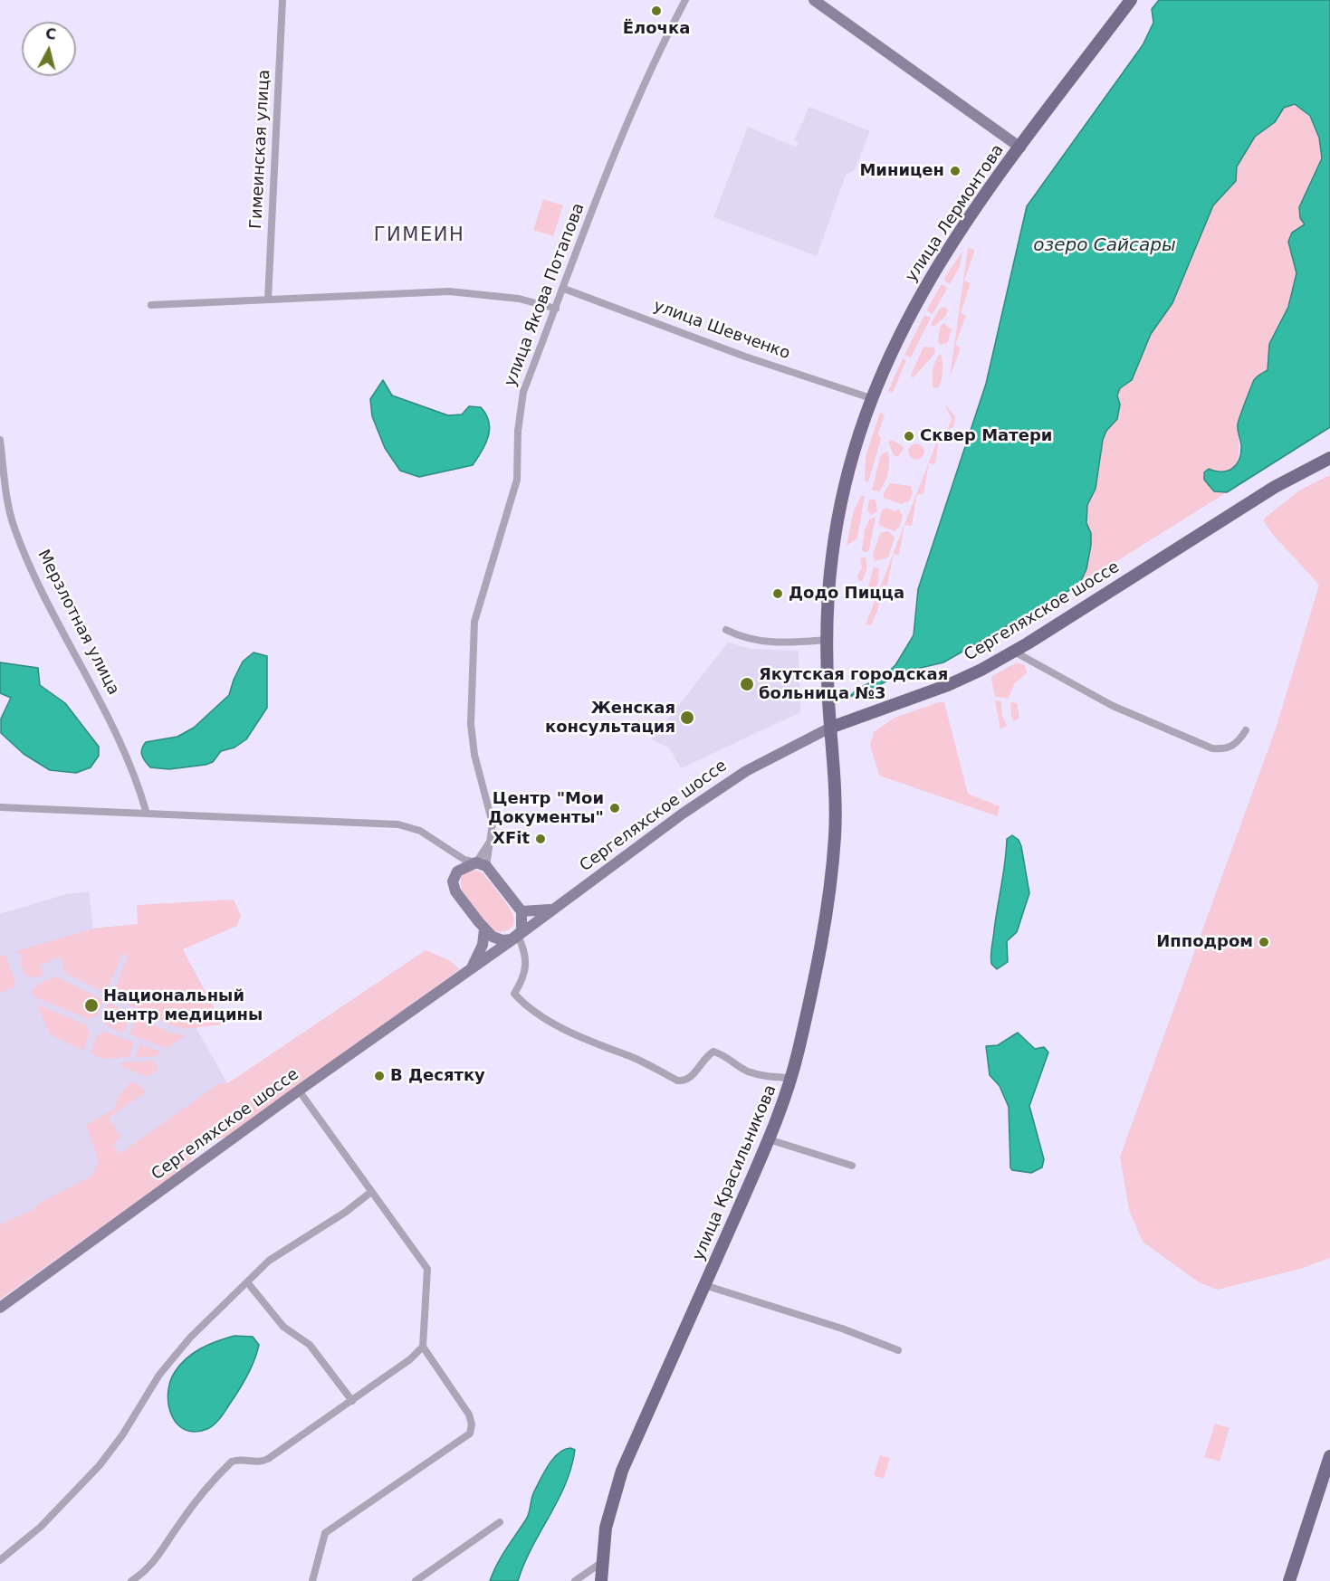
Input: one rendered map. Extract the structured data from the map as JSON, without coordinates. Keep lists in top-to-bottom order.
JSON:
{
  "streets": {
    "main road": ["улица Лермонтова", "Сергеляхское шоссе", "улица Красильникова"],
    "street": [
      "Гимеинская улица",
      "улица Якова Потапова",
      "улица Шевченко",
      "Мерзлотная улица"
    ]
  },
  "crossings": [
    ["улица Лермонтова", "улица Шевченко"],
    ["улица Лермонтова", "Сергеляхское шоссе"],
    ["улица Лермонтова", "улица Красильникова"],
    ["улица Якова Потапова", "улица Шевченко"],
    ["Сергеляхское шоссе", "улица Красильникова"]
  ],
  "districts": ["ГИМЕИН"],
  "water": ["озеро Сайсары"],
  "places": [
    "Ёлочка",
    "Миницен",
    "Сквер Матери",
    "Додо Пицца",
    "Якутская городская больница №3",
    "Женская консультация",
    "Центр \"Мои Документы\"",
    "XFit",
    "Ипподром",
    "Национальный центр медицины",
    "В Десятку"
  ],
  "north": "top"
}
